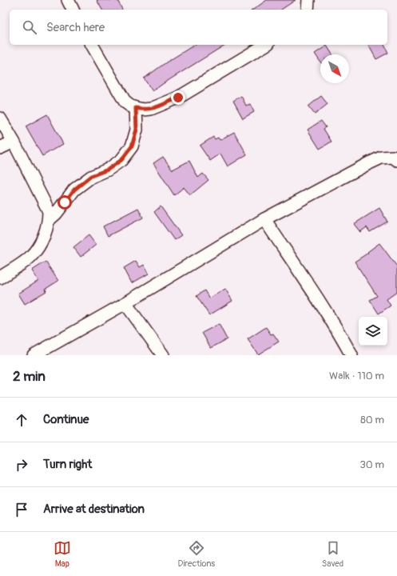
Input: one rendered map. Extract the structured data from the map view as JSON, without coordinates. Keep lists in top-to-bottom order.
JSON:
{
  "north": "bottom right",
  "page": {
    "search": "Search here",
    "heading": ["2 min", "Walk · 110 m"],
    "list": [
      ["Continue", "80 m"],
      ["Turn right", "30 m"],
      "Arrive at destination"
    ],
    "nav": ["Map", "Directions", "Saved"]
  }
}
